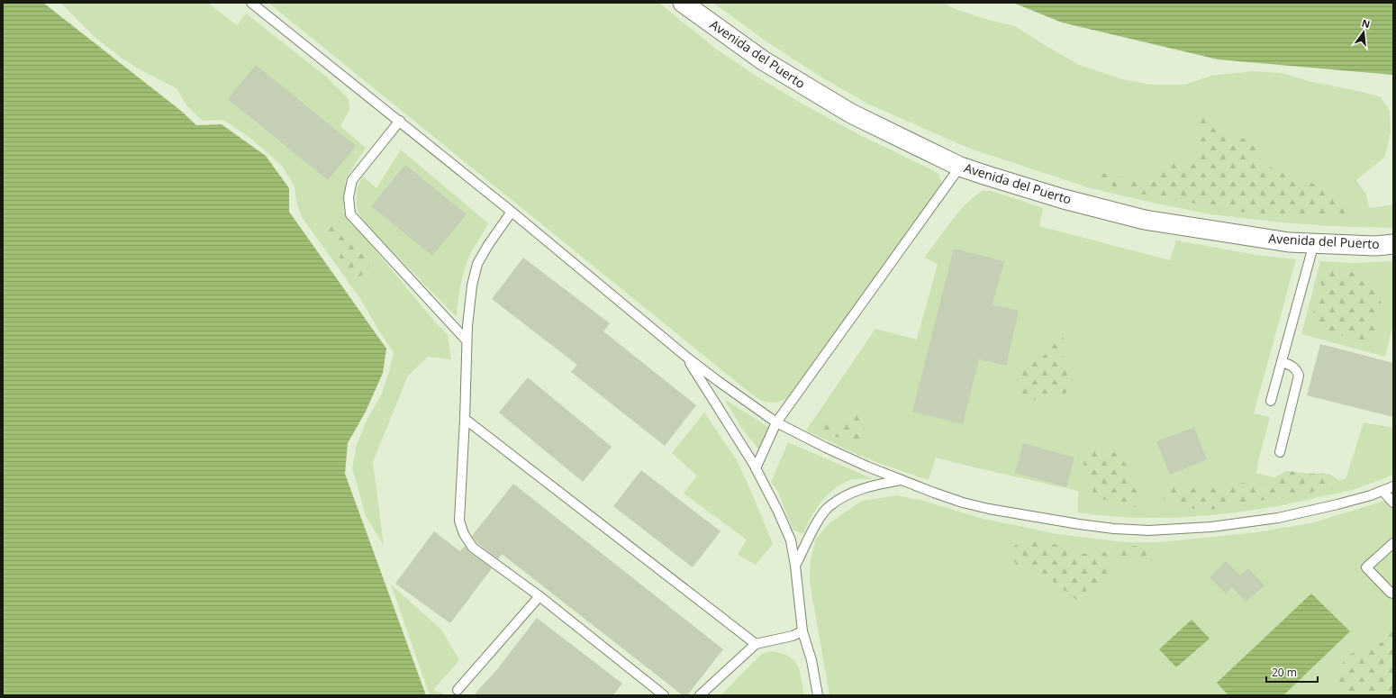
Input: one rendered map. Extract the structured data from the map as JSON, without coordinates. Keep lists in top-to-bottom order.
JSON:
{
  "streets": {
    "street": ["Avenida del Puerto"]
  },
  "scale_bar": "20 m",
  "north": "top"
}
